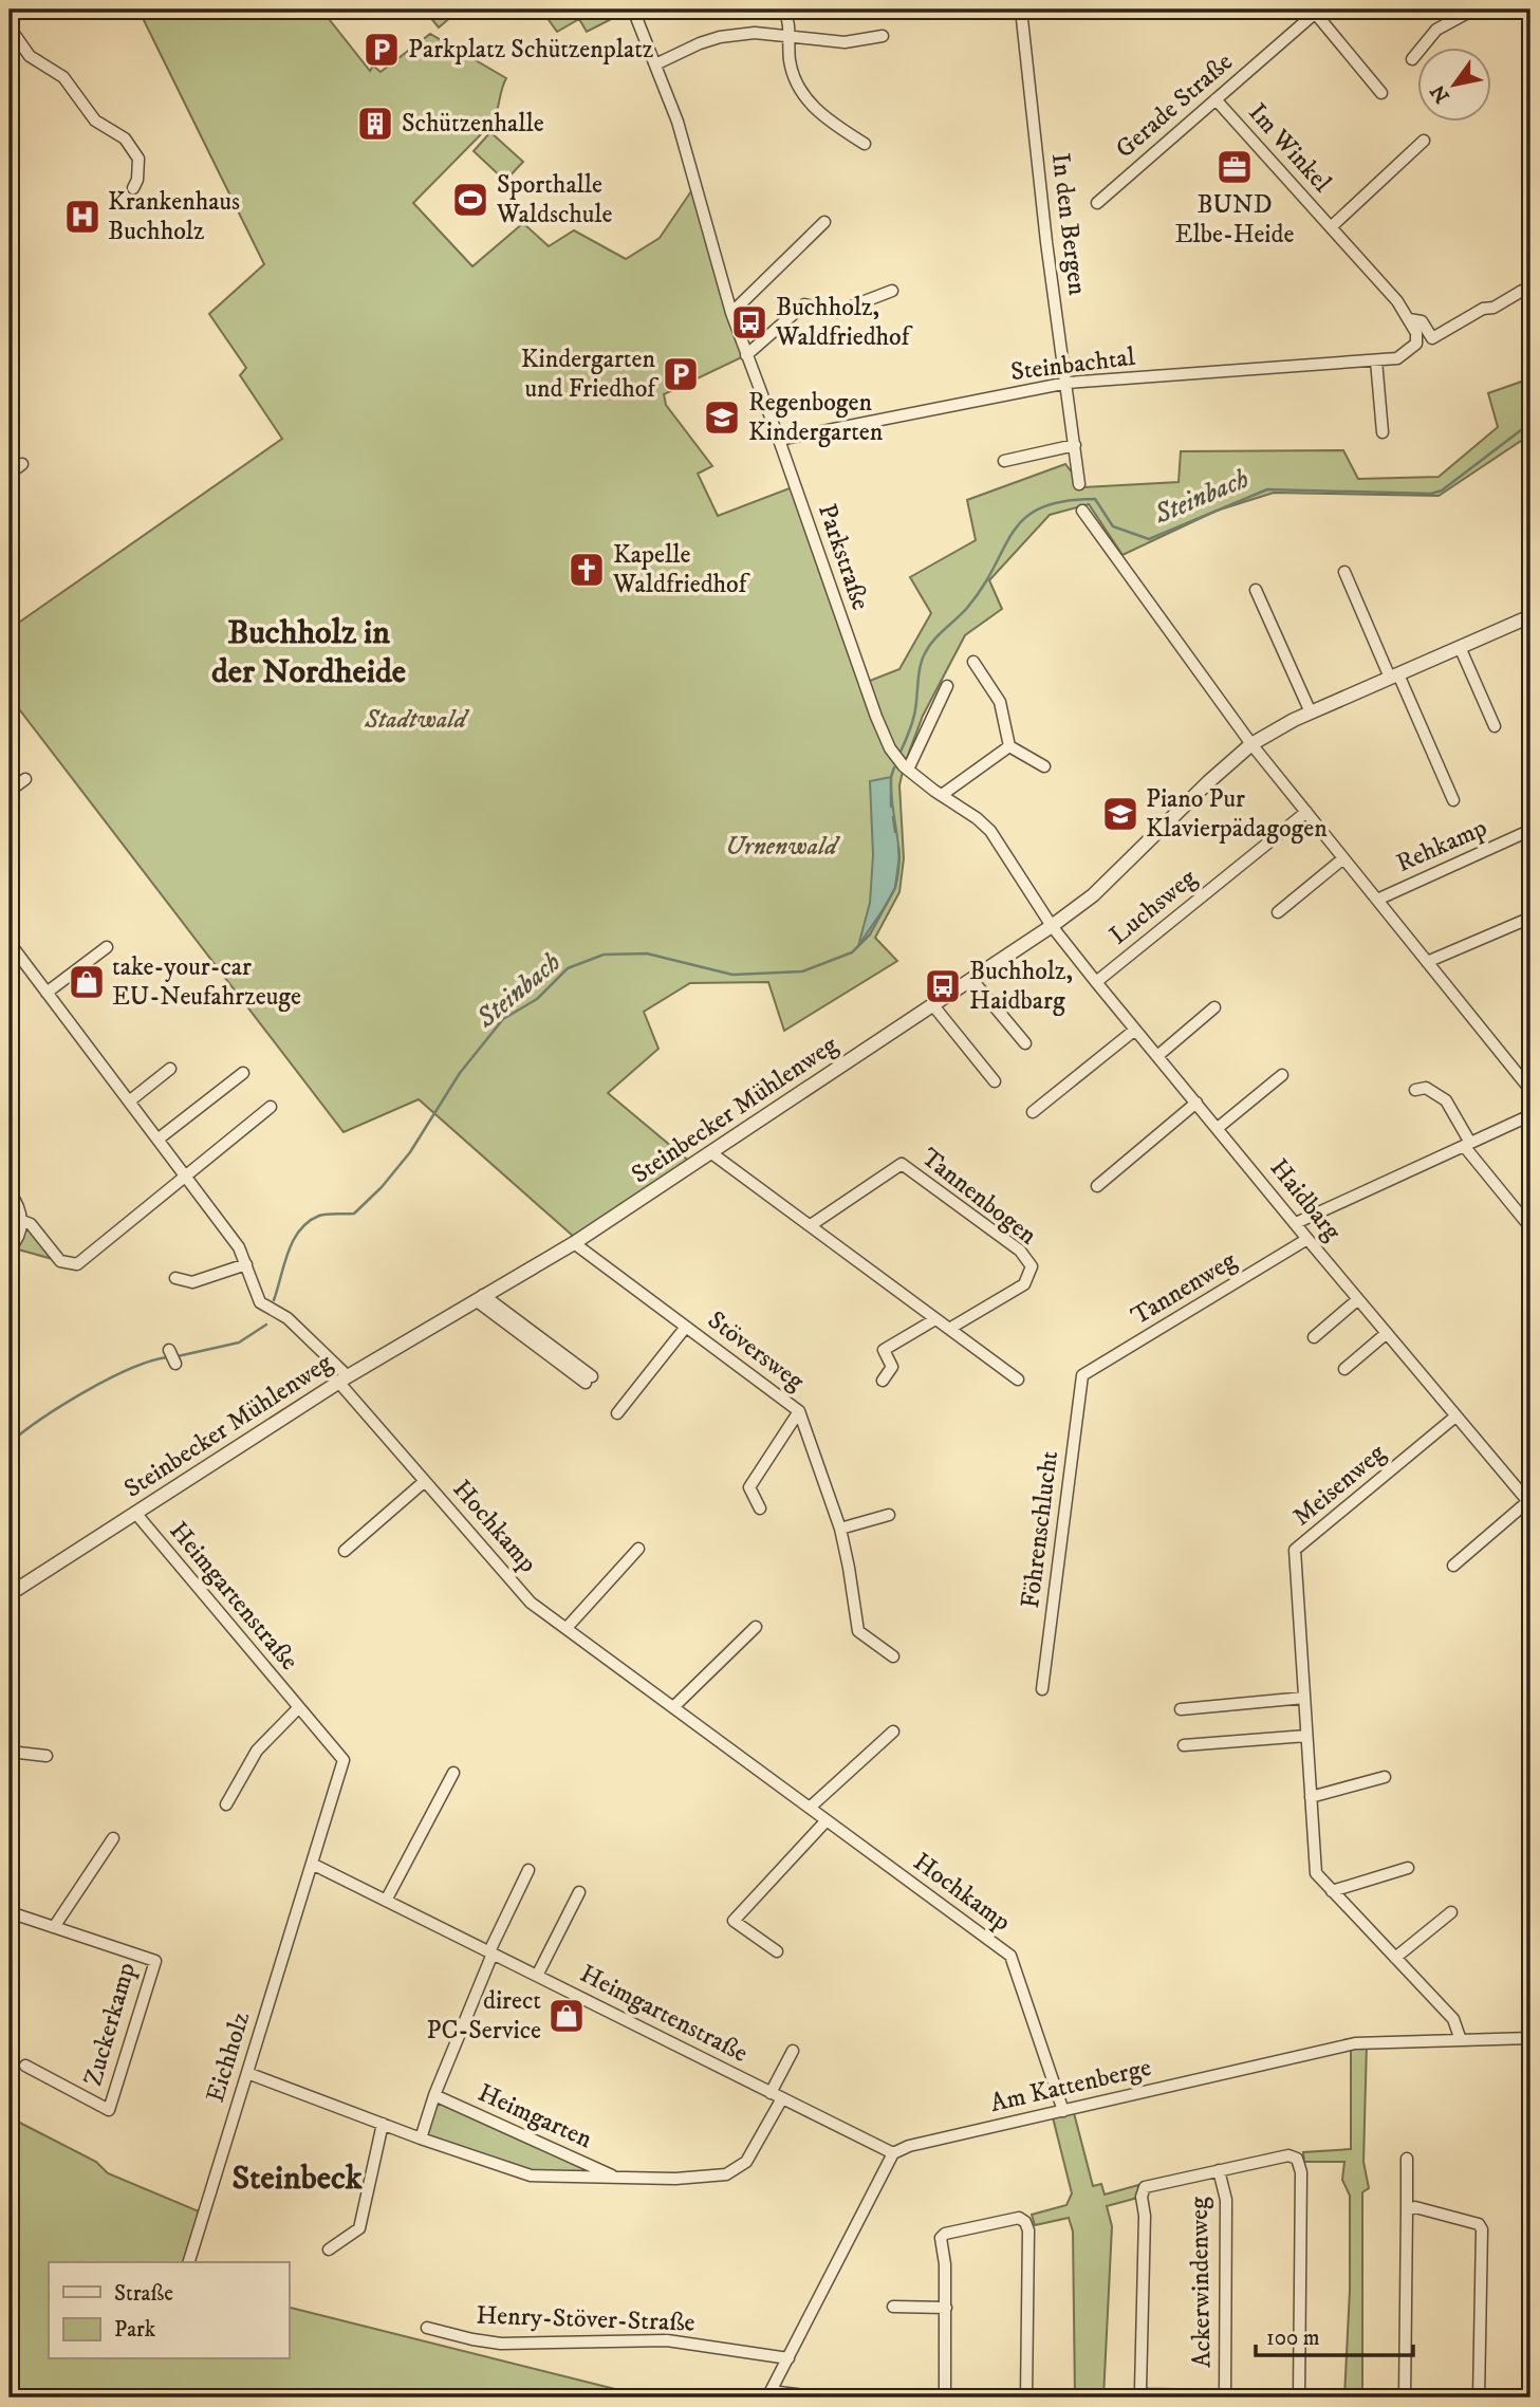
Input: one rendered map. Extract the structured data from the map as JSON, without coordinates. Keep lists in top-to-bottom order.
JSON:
{
  "streets": {
    "street": [
      "Gerade Straße",
      "Im Winkel",
      "In den Bergen",
      "Steinbachtal",
      "Parkstraße",
      "Rehkamp",
      "Luchsweg",
      "Steinbecker Mühlenweg",
      "Tannenbogen",
      "Haidbarg",
      "Tannenweg",
      "Stöversweg",
      "Meisenweg",
      "Hochkamp",
      "Föhrenschlucht",
      "Heimgartenstraße",
      "Zuckerkamp",
      "Eichholz",
      "Am Kattenberge",
      "Heimgarten",
      "Ackerwindenweg",
      "Henry-Stöver-Straße"
    ]
  },
  "crossings": [
    ["Gerade Straße", "Im Winkel"],
    ["Im Winkel", "Steinbachtal"],
    ["In den Bergen", "Steinbachtal"],
    ["Steinbachtal", "Parkstraße"],
    ["Parkstraße", "Steinbecker Mühlenweg"],
    ["Parkstraße", "Haidbarg"],
    ["Rehkamp", "Luchsweg"],
    ["Rehkamp", "Steinbecker Mühlenweg"],
    ["Luchsweg", "Haidbarg"],
    ["Steinbecker Mühlenweg", "Haidbarg"],
    ["Steinbecker Mühlenweg", "Stöversweg"],
    ["Steinbecker Mühlenweg", "Hochkamp"],
    ["Steinbecker Mühlenweg", "Heimgartenstraße"],
    ["Haidbarg", "Tannenweg"],
    ["Haidbarg", "Meisenweg"],
    ["Tannenweg", "Föhrenschlucht"],
    ["Meisenweg", "Am Kattenberge"],
    ["Hochkamp", "Am Kattenberge"],
    ["Heimgartenstraße", "Eichholz"],
    ["Heimgartenstraße", "Am Kattenberge"],
    ["Heimgartenstraße", "Heimgarten"],
    ["Eichholz", "Heimgarten"]
  ],
  "districts": ["Buchholz in der Nordheide", "Steinbeck"],
  "water": ["Steinbach"],
  "parks": ["Stadtwald", "Urnenwald"],
  "places": {
    "parking": ["Parkplatz Schützenplatz", "Kindergarten und Friedhof"],
    "building": ["Schützenhalle"],
    "office": ["BUND Elbe-Heide"],
    "sports": ["Sporthalle Waldschule"],
    "hospital": ["Krankenhaus Buchholz"],
    "bus stop": ["Buchholz, Waldfriedhof", "Buchholz, Haidbarg"],
    "school or university": ["Regenbogen Kindergarten", "Piano Pur Klavierpädagogen"],
    "church": ["Kapelle Waldfriedhof"],
    "shop": ["take-your-car EU-Neufahrzeuge", "direct PC-Service"]
  },
  "legend": ["Straße", "Park"],
  "scale_bar": "100 m",
  "north": "bottom left"
}
